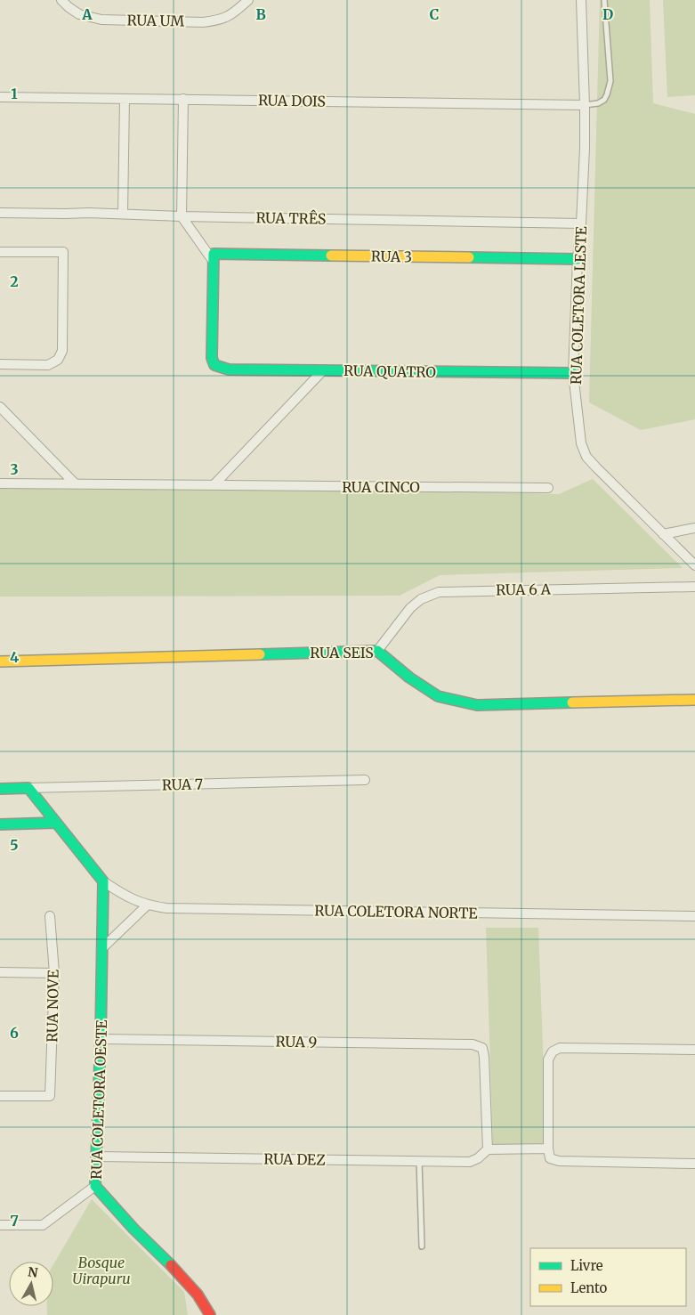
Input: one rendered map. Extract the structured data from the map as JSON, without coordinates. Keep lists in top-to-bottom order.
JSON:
{
  "streets": {
    "street": [
      "RUA UM",
      "RUA DOIS",
      "RUA TRÊS",
      "RUA 3",
      "RUA COLETORA LESTE",
      "RUA QUATRO",
      "RUA CINCO",
      "RUA 6 A",
      "RUA SEIS",
      "RUA 7",
      "RUA COLETORA NORTE",
      "RUA NOVE",
      "RUA 9",
      "RUA COLETORA OESTE",
      "RUA DEZ"
    ]
  },
  "crossings": [
    ["RUA DOIS", "RUA COLETORA LESTE"],
    ["RUA TRÊS", "RUA COLETORA LESTE"],
    ["RUA 3", "RUA COLETORA LESTE"],
    ["RUA 3", "RUA QUATRO"],
    ["RUA COLETORA LESTE", "RUA QUATRO"],
    ["RUA 6 A", "RUA SEIS"],
    ["RUA COLETORA NORTE", "RUA COLETORA OESTE"],
    ["RUA 9", "RUA COLETORA OESTE"],
    ["RUA 9", "RUA DEZ"],
    ["RUA COLETORA OESTE", "RUA DEZ"]
  ],
  "parks": ["Bosque Uirapuru"],
  "legend": ["Livre", "Lento"],
  "north": "top",
  "grid": {
    "columns": [
      "A",
      "B",
      "C",
      "D"
    ],
    "rows": [
      "1",
      "2",
      "3",
      "4",
      "5",
      "6",
      "7"
    ]
  }
}
